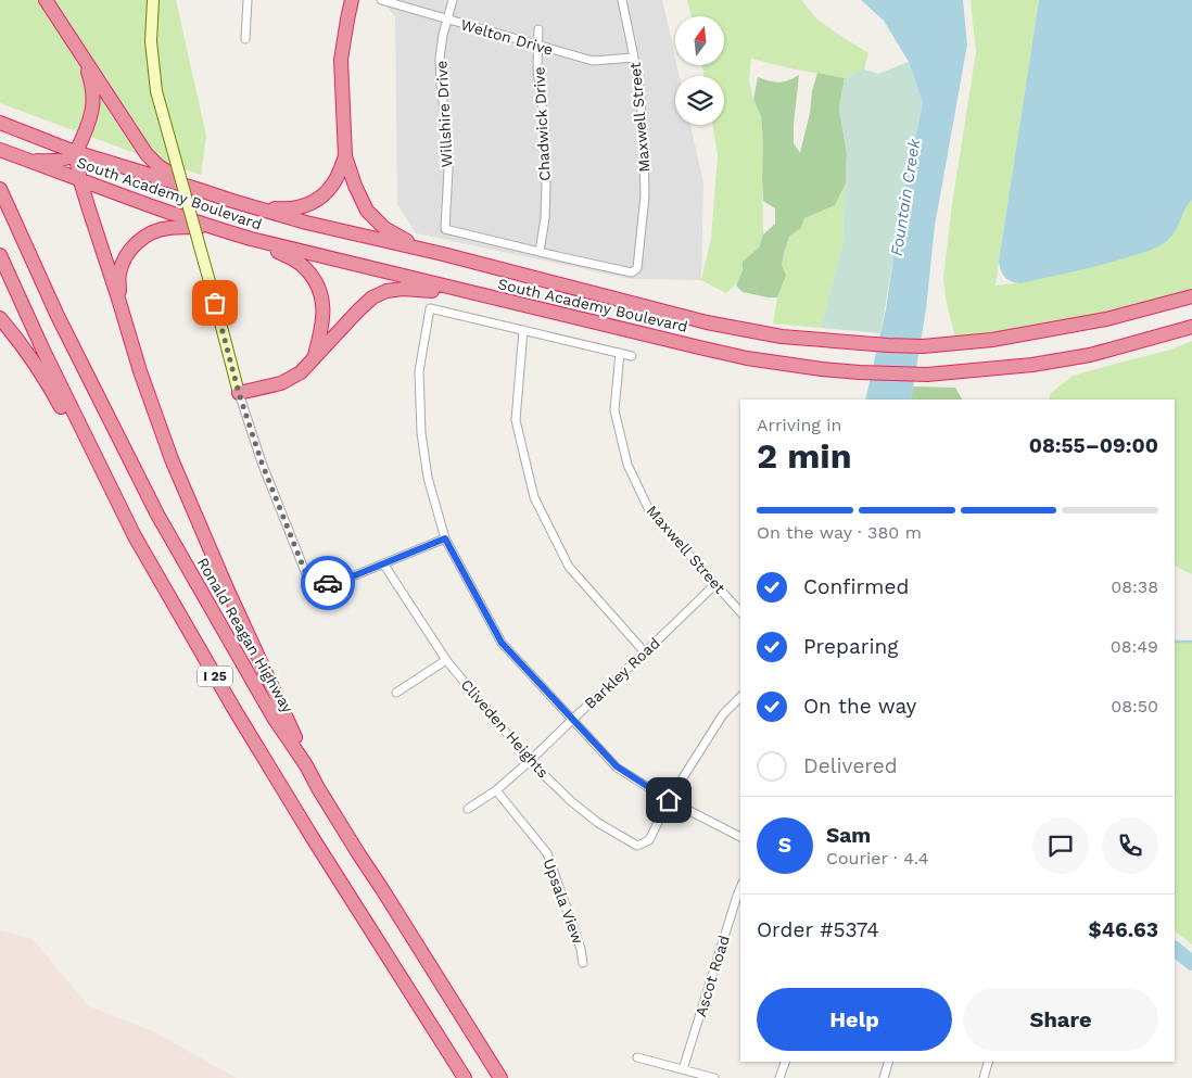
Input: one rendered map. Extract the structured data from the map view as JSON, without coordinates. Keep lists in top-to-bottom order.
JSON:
{
  "streets": {
    "highway": ["South Academy Boulevard", "Ronald Reagan Highway", "I 25"],
    "street": [
      "Welton Drive",
      "Willshire Drive",
      "Maxwell Street",
      "Chadwick Drive",
      "Barkley Road",
      "Cliveden Heights",
      "Upsala View",
      "Ascot Road"
    ]
  },
  "crossings": [
    ["Welton Drive", "Willshire Drive"],
    ["Welton Drive", "Maxwell Street"],
    ["Welton Drive", "Chadwick Drive"],
    ["Willshire Drive", "Maxwell Street"],
    ["Willshire Drive", "Chadwick Drive"],
    ["Maxwell Street", "Chadwick Drive"],
    ["Maxwell Street", "Barkley Road"],
    ["Barkley Road", "Cliveden Heights"],
    ["Barkley Road", "Upsala View"]
  ],
  "water": ["Fountain Creek"],
  "north": "top",
  "page": {
    "heading": ["2 min", "Arriving in", "08:55–09:00"],
    "panel": [
      "Sam",
      "Courier · 4.4",
      "Order #5374",
      "$46.63"
    ],
    "bar": "On the way · 380 m",
    "list": [
      ["Confirmed", "08:38"],
      ["Preparing", "08:49"],
      ["On the way", "08:50"],
      "Delivered"
    ],
    "round": "S",
    "buttons": ["Help", "Share"]
  }
}
